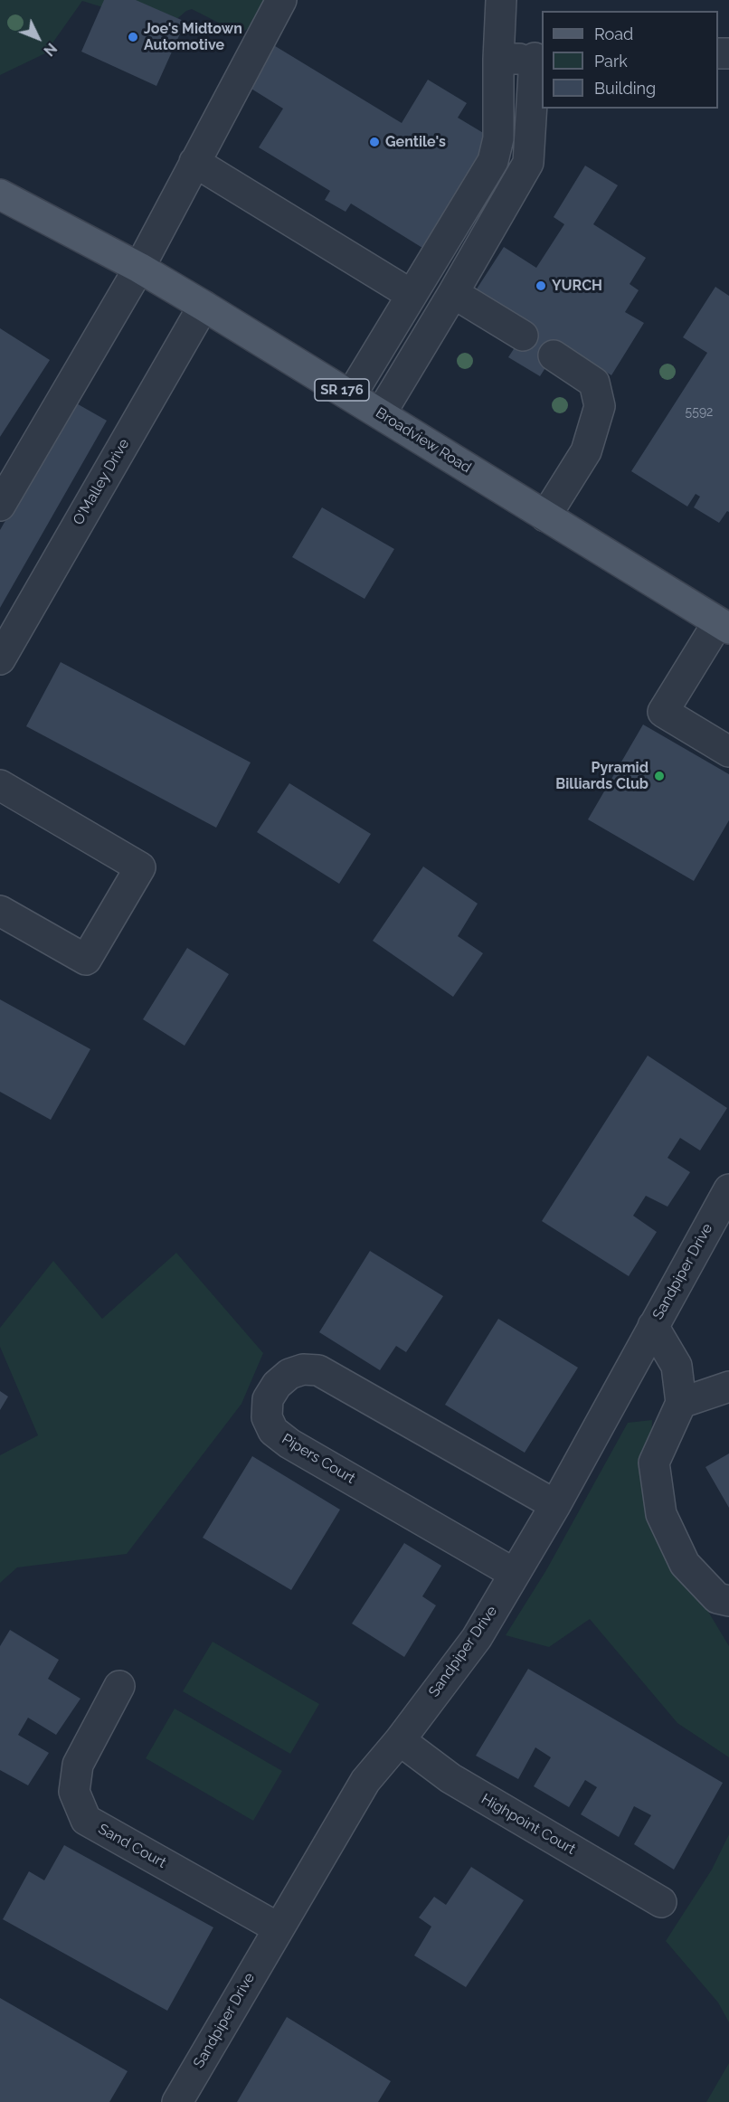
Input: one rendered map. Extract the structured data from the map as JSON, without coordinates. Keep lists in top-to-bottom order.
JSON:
{
  "streets": {
    "main road": ["SR 176", "Broadview Road"],
    "street": [
      "O'Malley Drive",
      "Sandpiper Drive",
      "Pipers Court",
      "Highpoint Court",
      "Sand Court"
    ]
  },
  "crossings": [
    ["Broadview Road", "O'Malley Drive"],
    ["Sandpiper Drive", "Pipers Court"],
    ["Sandpiper Drive", "Highpoint Court"],
    ["Sandpiper Drive", "Sand Court"]
  ],
  "places": [
    "Joe's Midtown Automotive",
    "Gentile's",
    "YURCH",
    "Pyramid Billiards Club"
  ],
  "house_numbers": ["5592"],
  "legend": ["Road", "Park", "Building"],
  "north": "bottom right"
}
